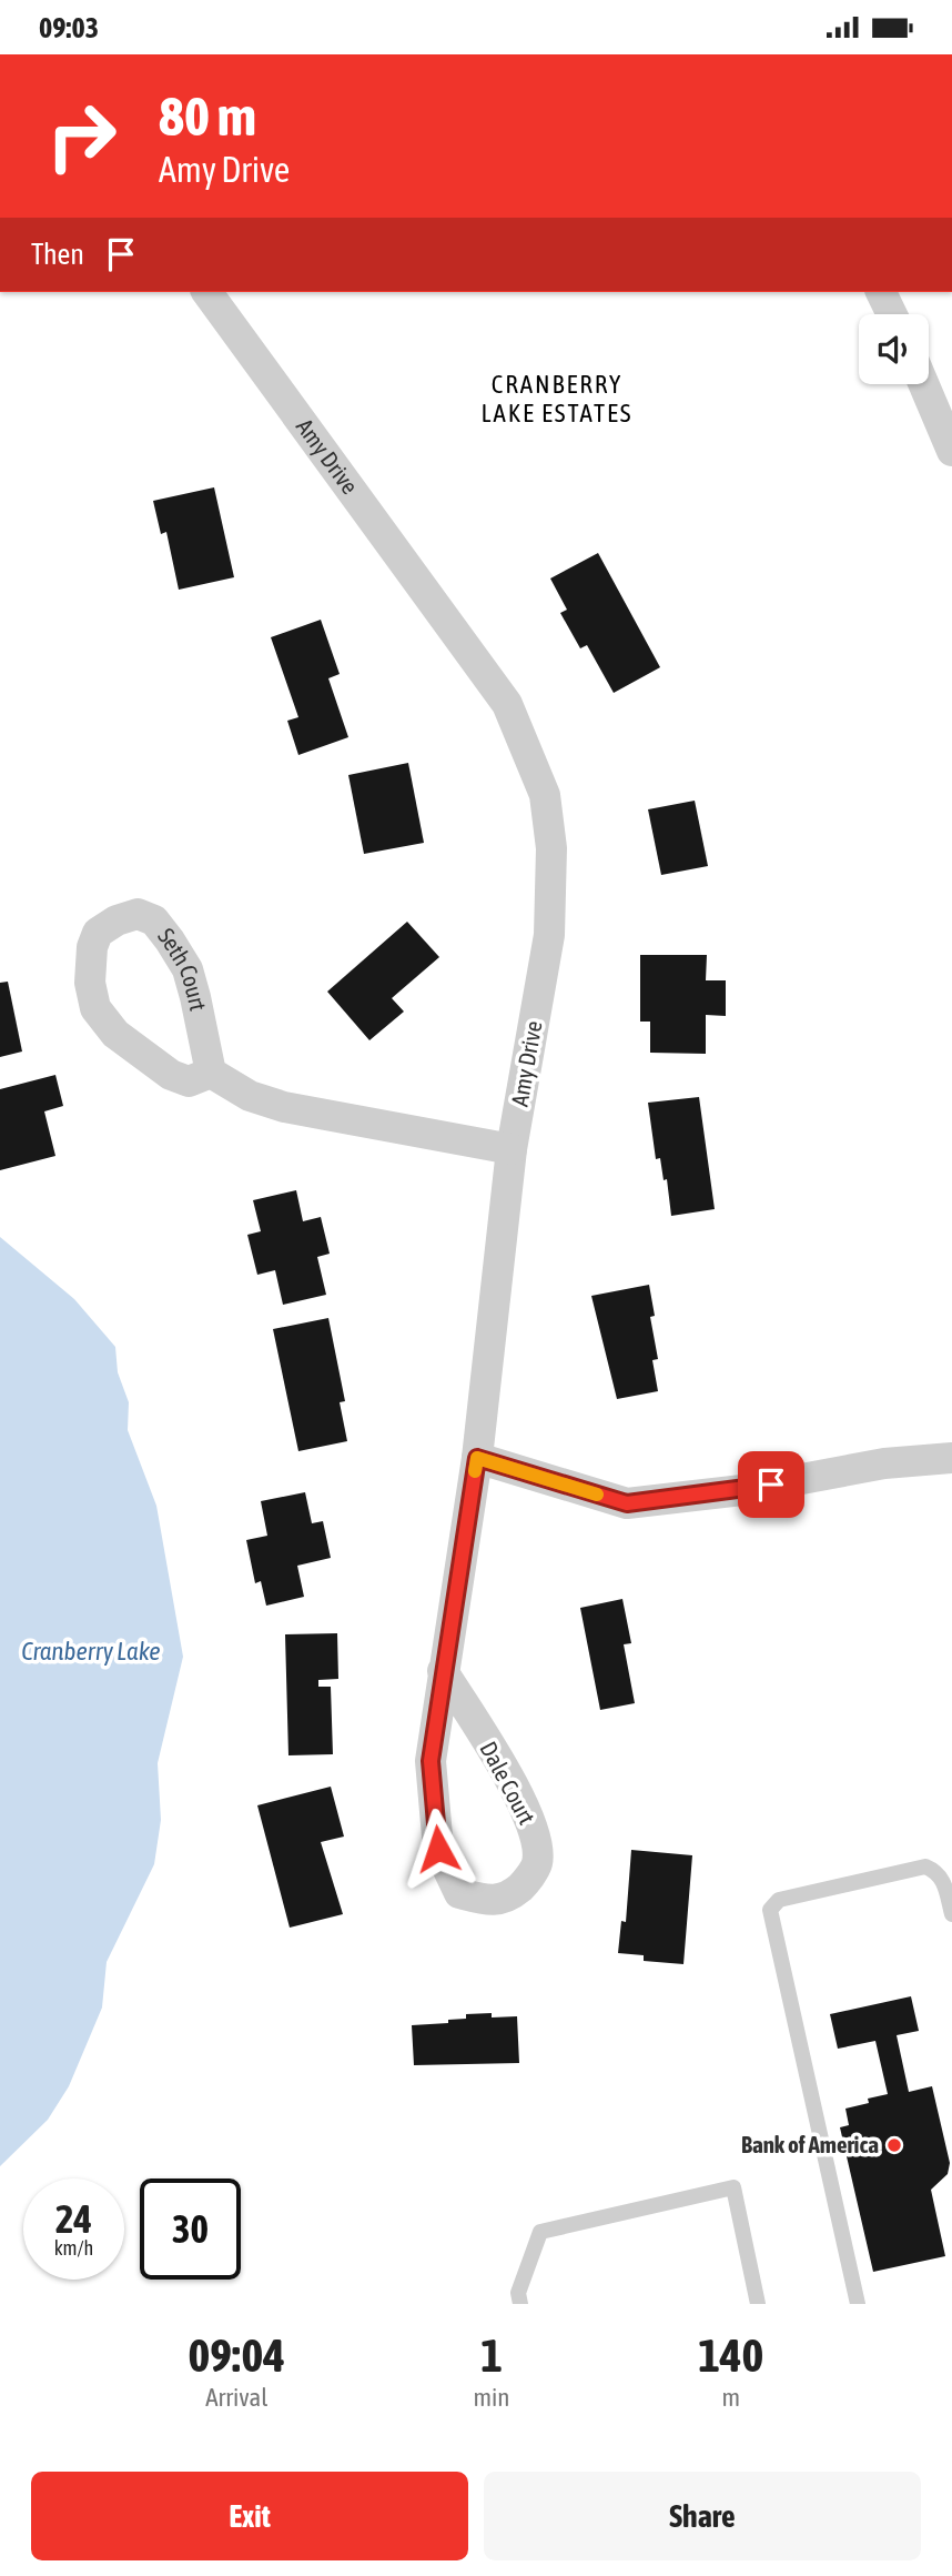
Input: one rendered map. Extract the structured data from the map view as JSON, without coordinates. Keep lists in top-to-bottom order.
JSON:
{
  "streets": {
    "street": ["Amy Drive", "Seth Court", "Dale Court"]
  },
  "crossings": [
    ["Amy Drive", "Dale Court"]
  ],
  "districts": ["CRANBERRY LAKE ESTATES"],
  "water": ["Cranberry Lake"],
  "places": ["Bank of America"],
  "page": {
    "status": "09:03",
    "turn": ["80 m", "Amy Drive"],
    "then": "Then",
    "speed": "24 km/h",
    "limit": "30",
    "eta": [
      "09:04",
      "Arrival",
      "1",
      "min",
      "140",
      "m"
    ],
    "buttons": ["Exit", "Share"]
  }
}
